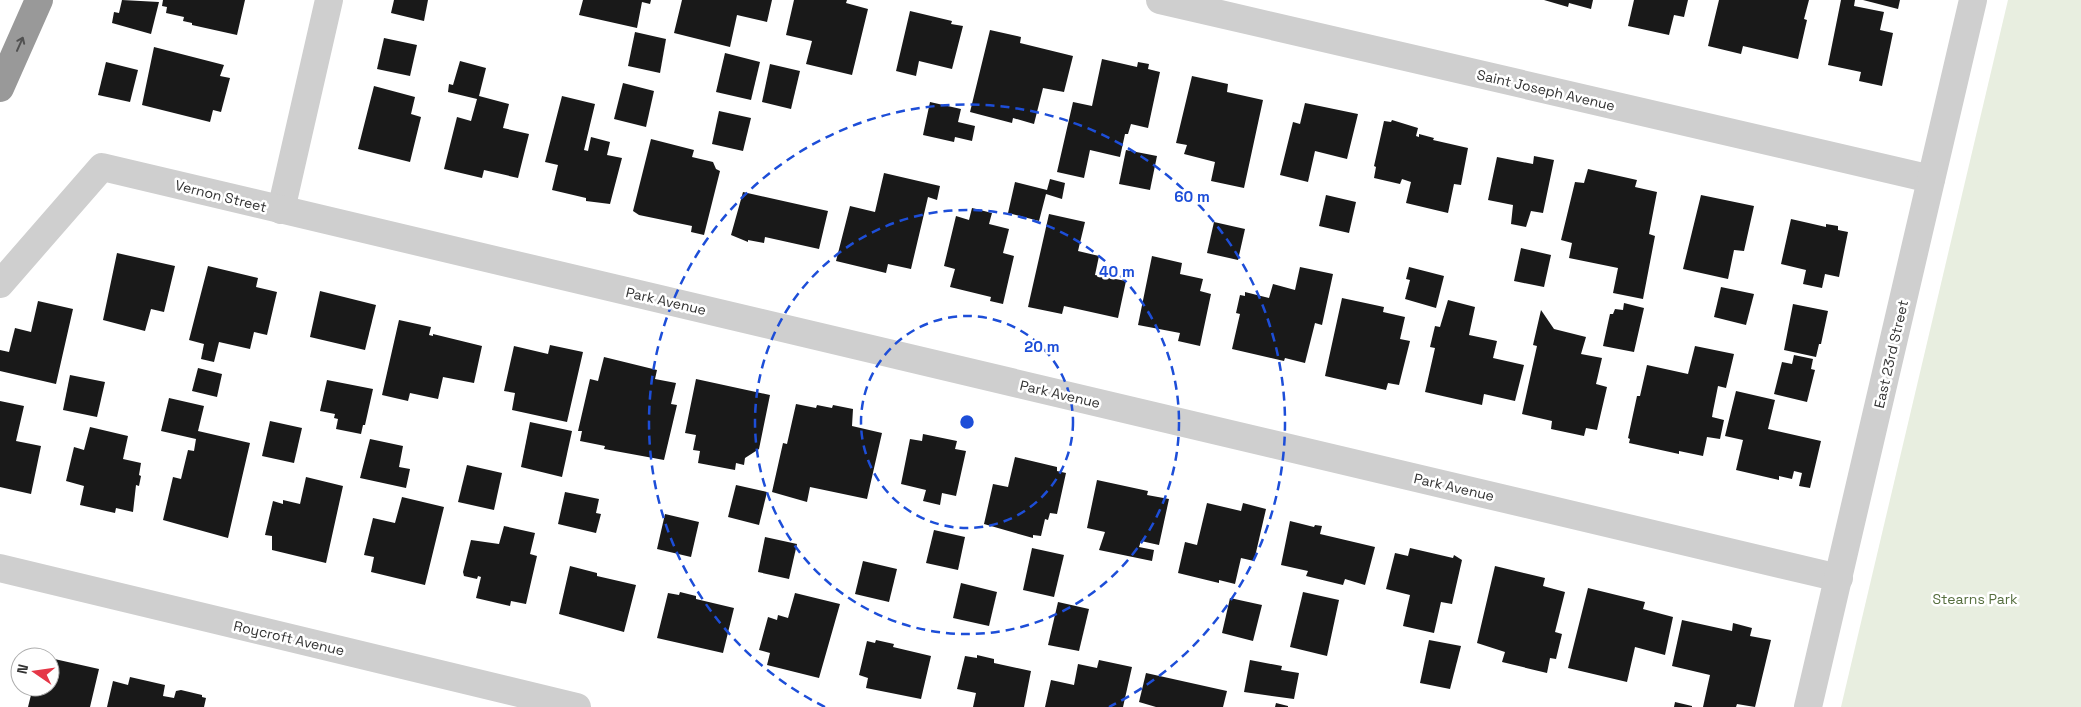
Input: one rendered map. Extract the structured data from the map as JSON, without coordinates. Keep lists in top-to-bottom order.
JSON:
{
  "streets": {
    "street": [
      "Saint Joseph Avenue",
      "Vernon Street",
      "Park Avenue",
      "East 23rd Street",
      "Roycroft Avenue"
    ]
  },
  "crossings": [
    ["Saint Joseph Avenue", "East 23rd Street"],
    ["Vernon Street", "Park Avenue"],
    ["Park Avenue", "East 23rd Street"]
  ],
  "parks": ["Stearns Park"],
  "north": "left",
  "rings": ["60 m", "40 m", "20 m"]
}
